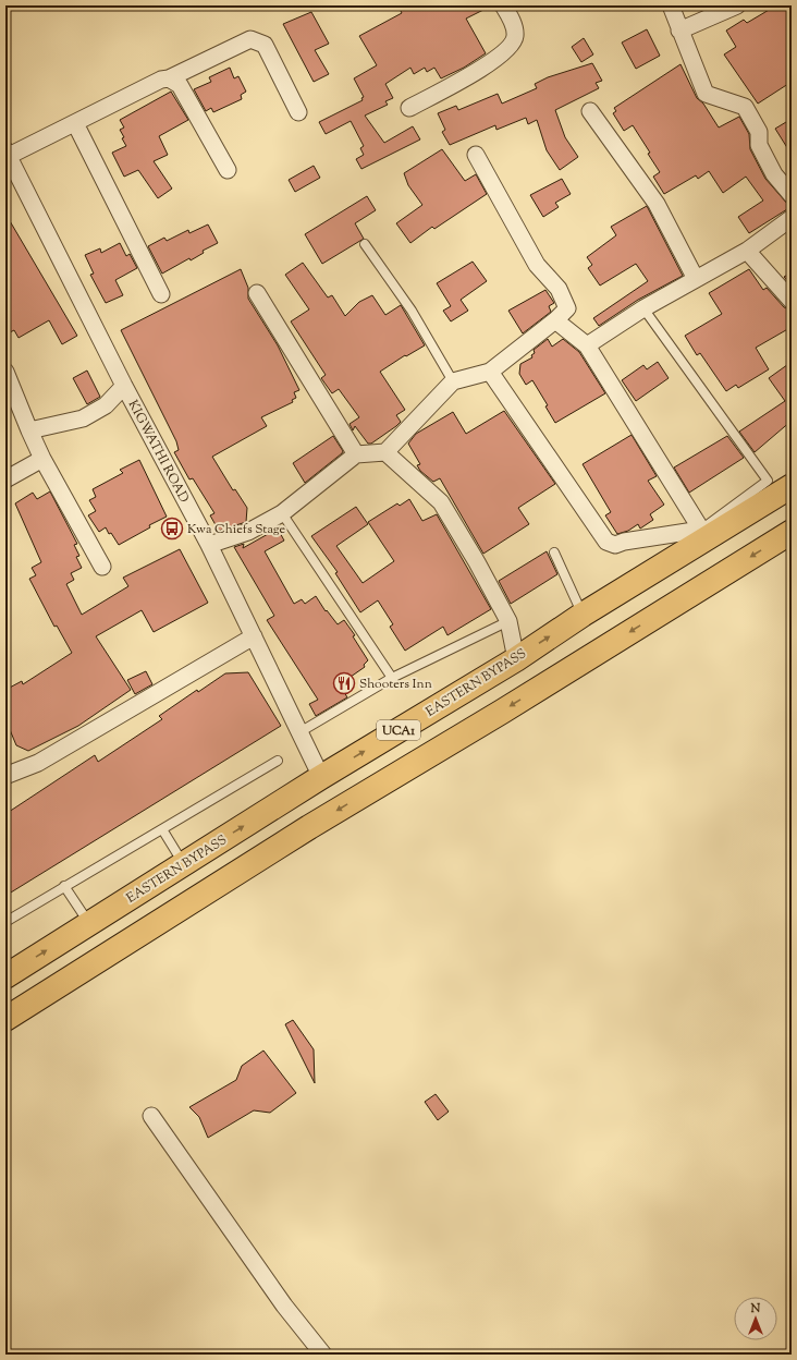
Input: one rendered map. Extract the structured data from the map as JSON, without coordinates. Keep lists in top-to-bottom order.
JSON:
{
  "streets": {
    "main road": ["EASTERN BYPASS", "UCA1"],
    "street": ["KIGWATHI ROAD"]
  },
  "crossings": [
    ["KIGWATHI ROAD", "EASTERN BYPASS"]
  ],
  "places": {
    "bus stop": ["Kwa Chiefs Stage"],
    "restaurant": ["Shooters Inn"]
  },
  "north": "top"
}
